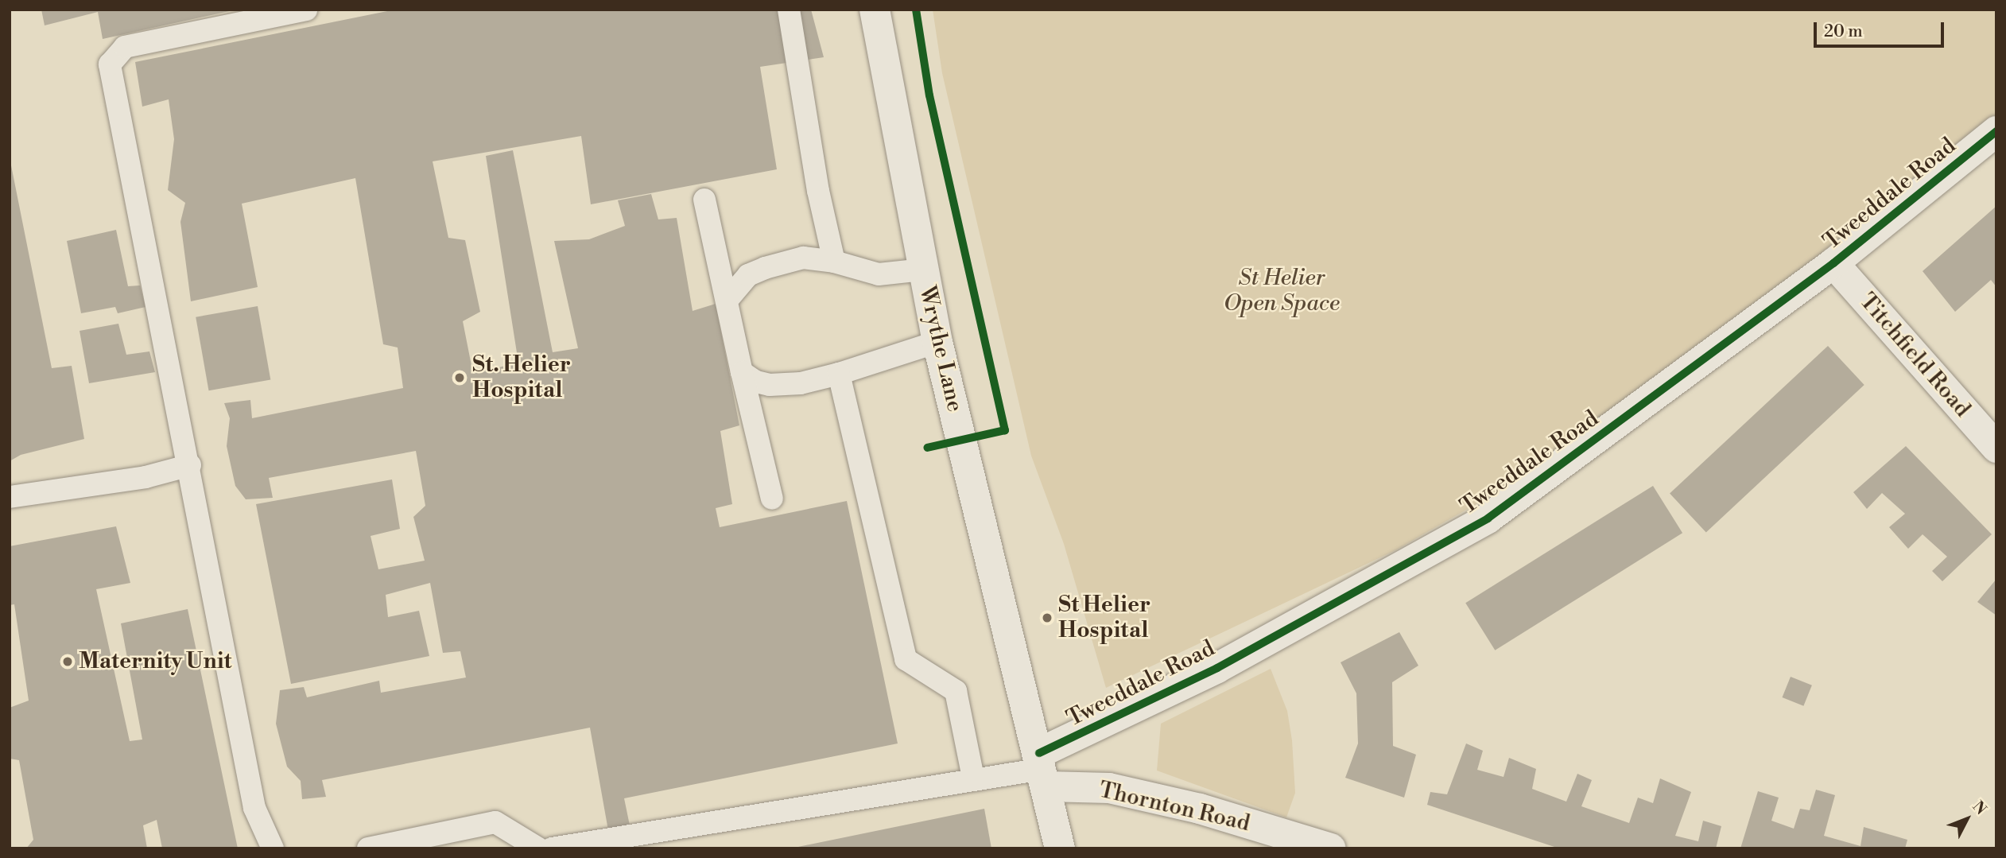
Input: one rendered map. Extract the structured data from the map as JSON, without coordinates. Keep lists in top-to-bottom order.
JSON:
{
  "streets": {
    "street": [
      "Tweeddale Road",
      "Wrythe Lane",
      "Titchfield Road",
      "Thornton Road"
    ]
  },
  "crossings": [
    ["Tweeddale Road", "Wrythe Lane"],
    ["Tweeddale Road", "Titchfield Road"],
    ["Tweeddale Road", "Thornton Road"],
    ["Wrythe Lane", "Thornton Road"]
  ],
  "parks": ["St Helier Open Space"],
  "places": ["St. Helier Hospital", "St Helier Hospital", "Maternity Unit"],
  "scale_bar": "20 m",
  "north": "top right"
}
